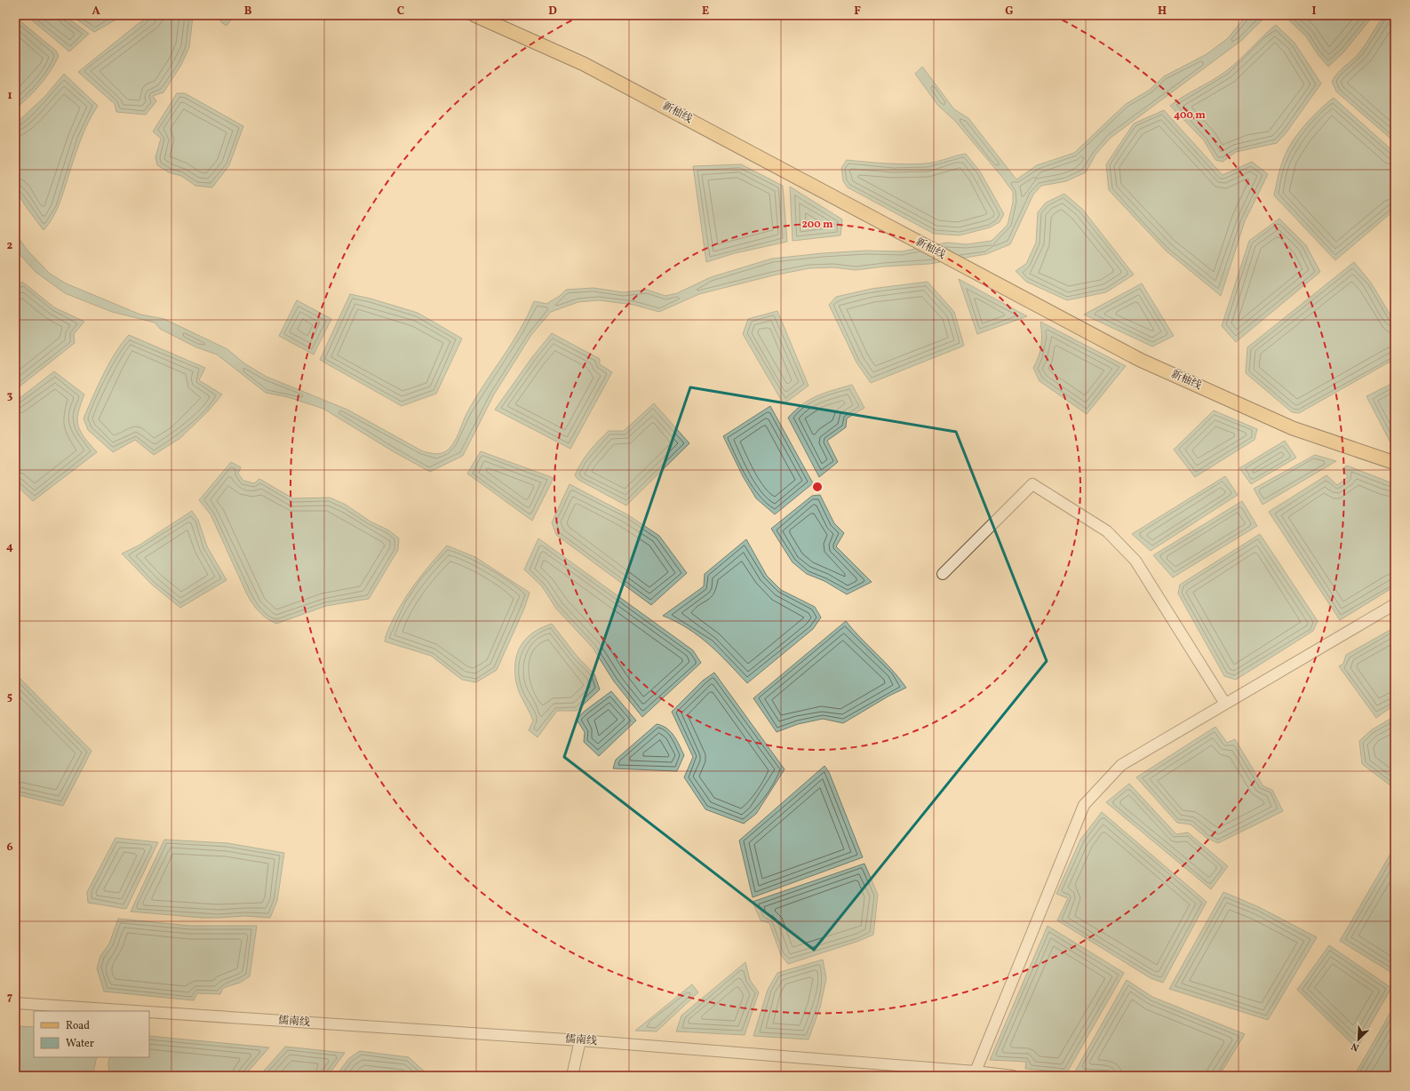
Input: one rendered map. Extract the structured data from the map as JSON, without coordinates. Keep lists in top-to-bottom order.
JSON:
{
  "streets": {
    "main road": ["新柚线"],
    "street": ["儒南线"]
  },
  "legend": ["Road", "Water"],
  "north": "bottom left",
  "grid": {
    "columns": [
      "A",
      "B",
      "C",
      "D",
      "E",
      "F",
      "G",
      "H",
      "I"
    ],
    "rows": [
      "1",
      "2",
      "3",
      "4",
      "5",
      "6",
      "7"
    ]
  },
  "rings": ["400 m", "200 m"]
}
